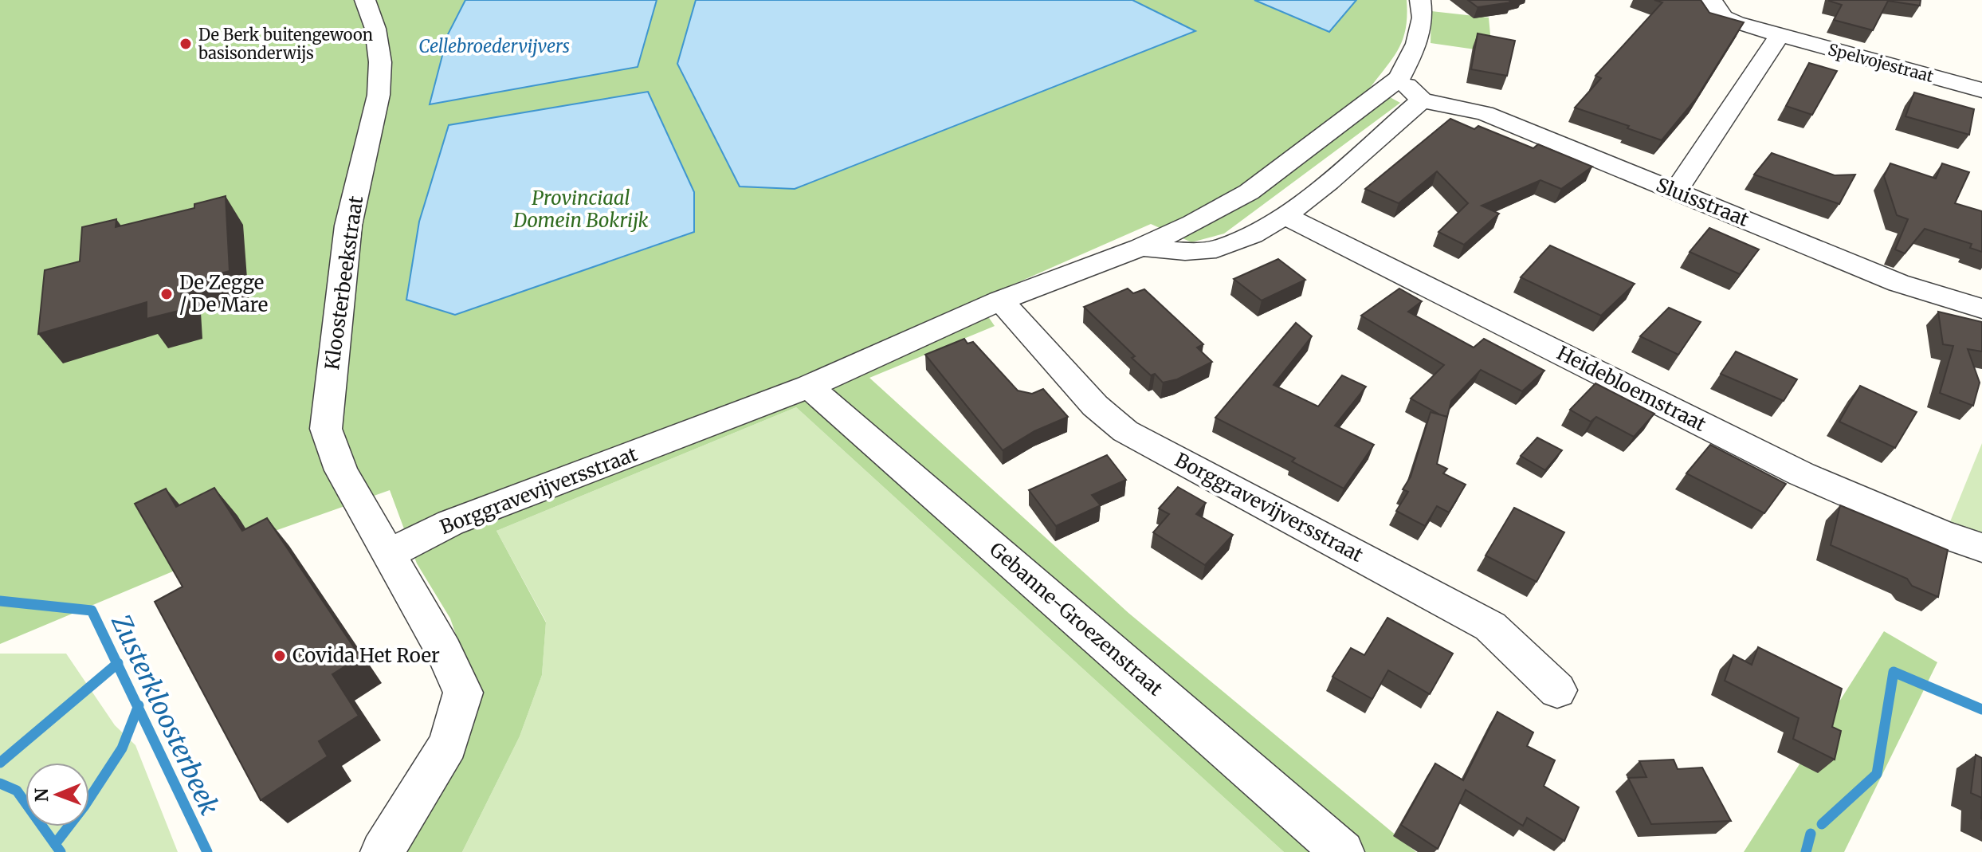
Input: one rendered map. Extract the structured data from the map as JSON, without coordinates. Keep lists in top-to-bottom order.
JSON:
{
  "streets": {
    "street": [
      "Spelvojestraat",
      "Sluisstraat",
      "Kloosterbeekstraat",
      "Heidebloemstraat",
      "Borggravevijversstraat",
      "Gebanne-Groezenstraat"
    ]
  },
  "crossings": [
    ["Sluisstraat", "Borggravevijversstraat"],
    ["Kloosterbeekstraat", "Borggravevijversstraat"],
    ["Heidebloemstraat", "Borggravevijversstraat"],
    ["Borggravevijversstraat", "Gebanne-Groezenstraat"]
  ],
  "water": ["Cellebroedervijvers", "Zusterkloosterbeek"],
  "parks": ["Provinciaal Domein Bokrijk"],
  "places": ["De Berk buitengewoon basisonderwijs", "De Zegge / De Mare", "Covida Het Roer"],
  "north": "left"
}
